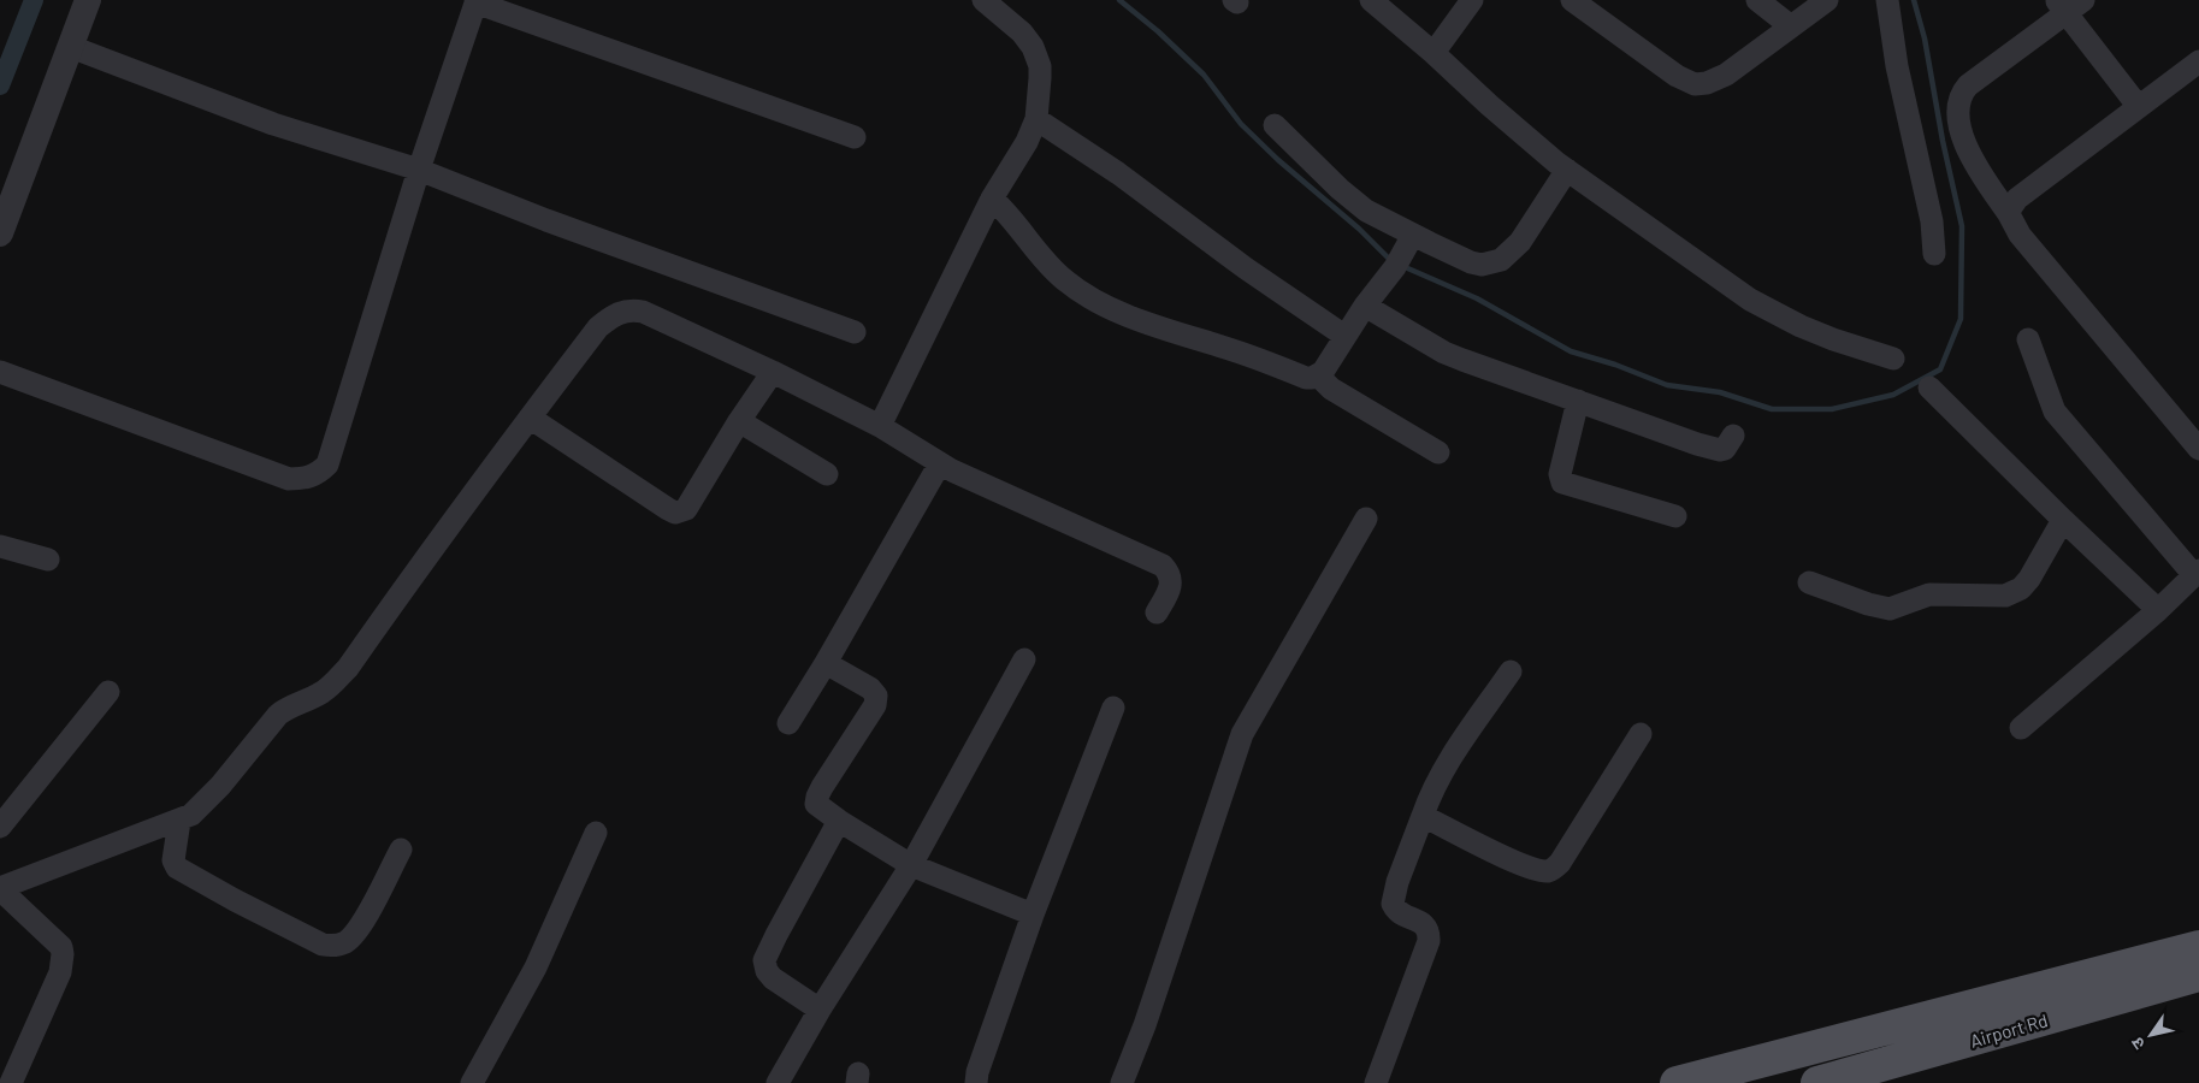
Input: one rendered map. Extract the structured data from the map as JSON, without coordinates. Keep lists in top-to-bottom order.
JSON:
{
  "streets": {
    "main road": ["Airport Rd"]
  },
  "north": "bottom left"
}
